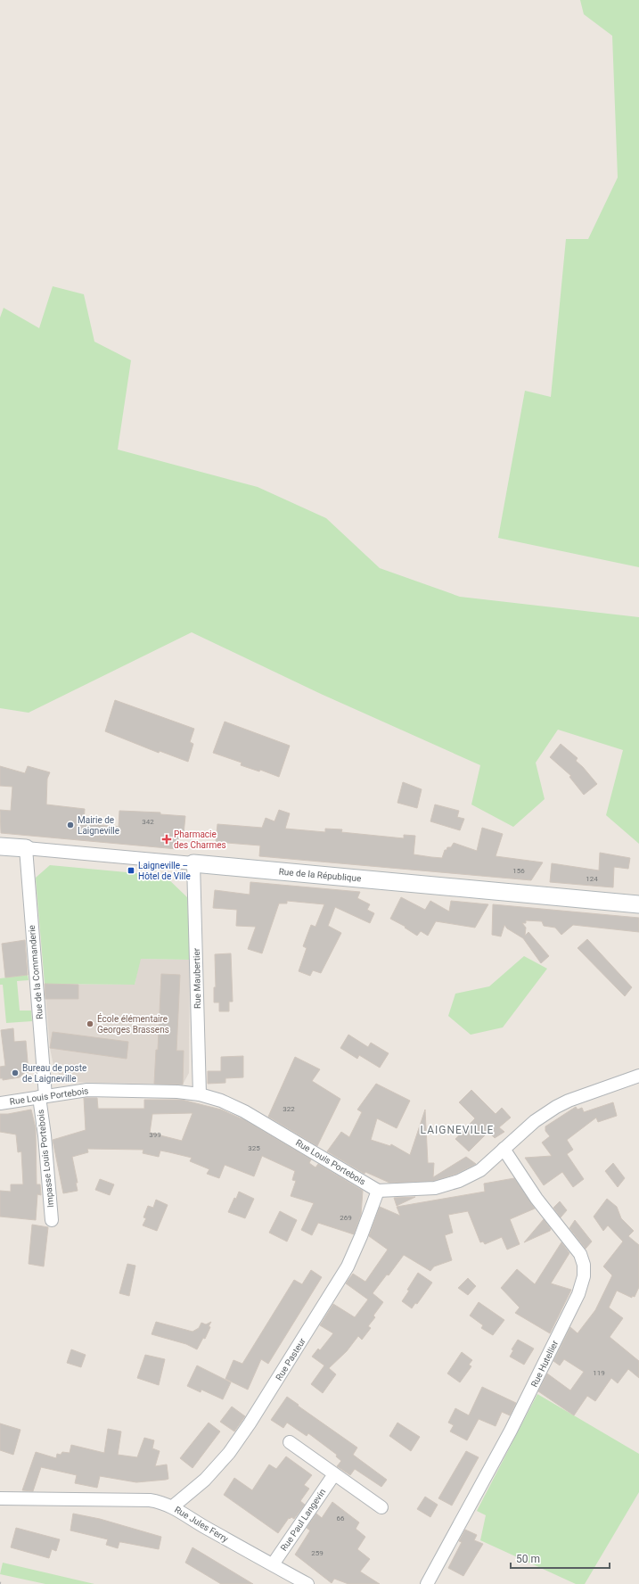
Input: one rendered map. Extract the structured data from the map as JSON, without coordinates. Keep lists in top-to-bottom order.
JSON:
{
  "streets": {
    "main road": ["Rue de la République"],
    "street": [
      "Rue de la Commanderie",
      "Rue Maubertier",
      "Rue Louis Portebois",
      "Impasse Louis Portebois",
      "Rue Pasteur",
      "Rue Hutellier",
      "Rue Paul Langevin",
      "Rue Jules Ferry"
    ]
  },
  "crossings": [
    ["Rue de la République", "Rue de la Commanderie"],
    ["Rue de la République", "Rue Maubertier"],
    ["Rue de la Commanderie", "Rue Louis Portebois"],
    ["Rue de la Commanderie", "Impasse Louis Portebois"],
    ["Rue Maubertier", "Rue Louis Portebois"],
    ["Rue Louis Portebois", "Impasse Louis Portebois"],
    ["Rue Louis Portebois", "Rue Pasteur"],
    ["Rue Pasteur", "Rue Jules Ferry"],
    ["Rue Paul Langevin", "Rue Jules Ferry"]
  ],
  "districts": ["LAIGNEVILLE"],
  "places": {
    "other": ["Mairie de Laigneville", "École élémentaire Georges Brassens", "Bureau de poste de Laigneville"],
    "health": ["Pharmacie des Charmes"],
    "transit": ["Laigneville – Hôtel de Ville"]
  },
  "house_numbers": [
    "342",
    "156",
    "124",
    "322",
    "399",
    "325",
    "269",
    "119",
    "66",
    "259"
  ],
  "scale_bar": "50 m"
}
